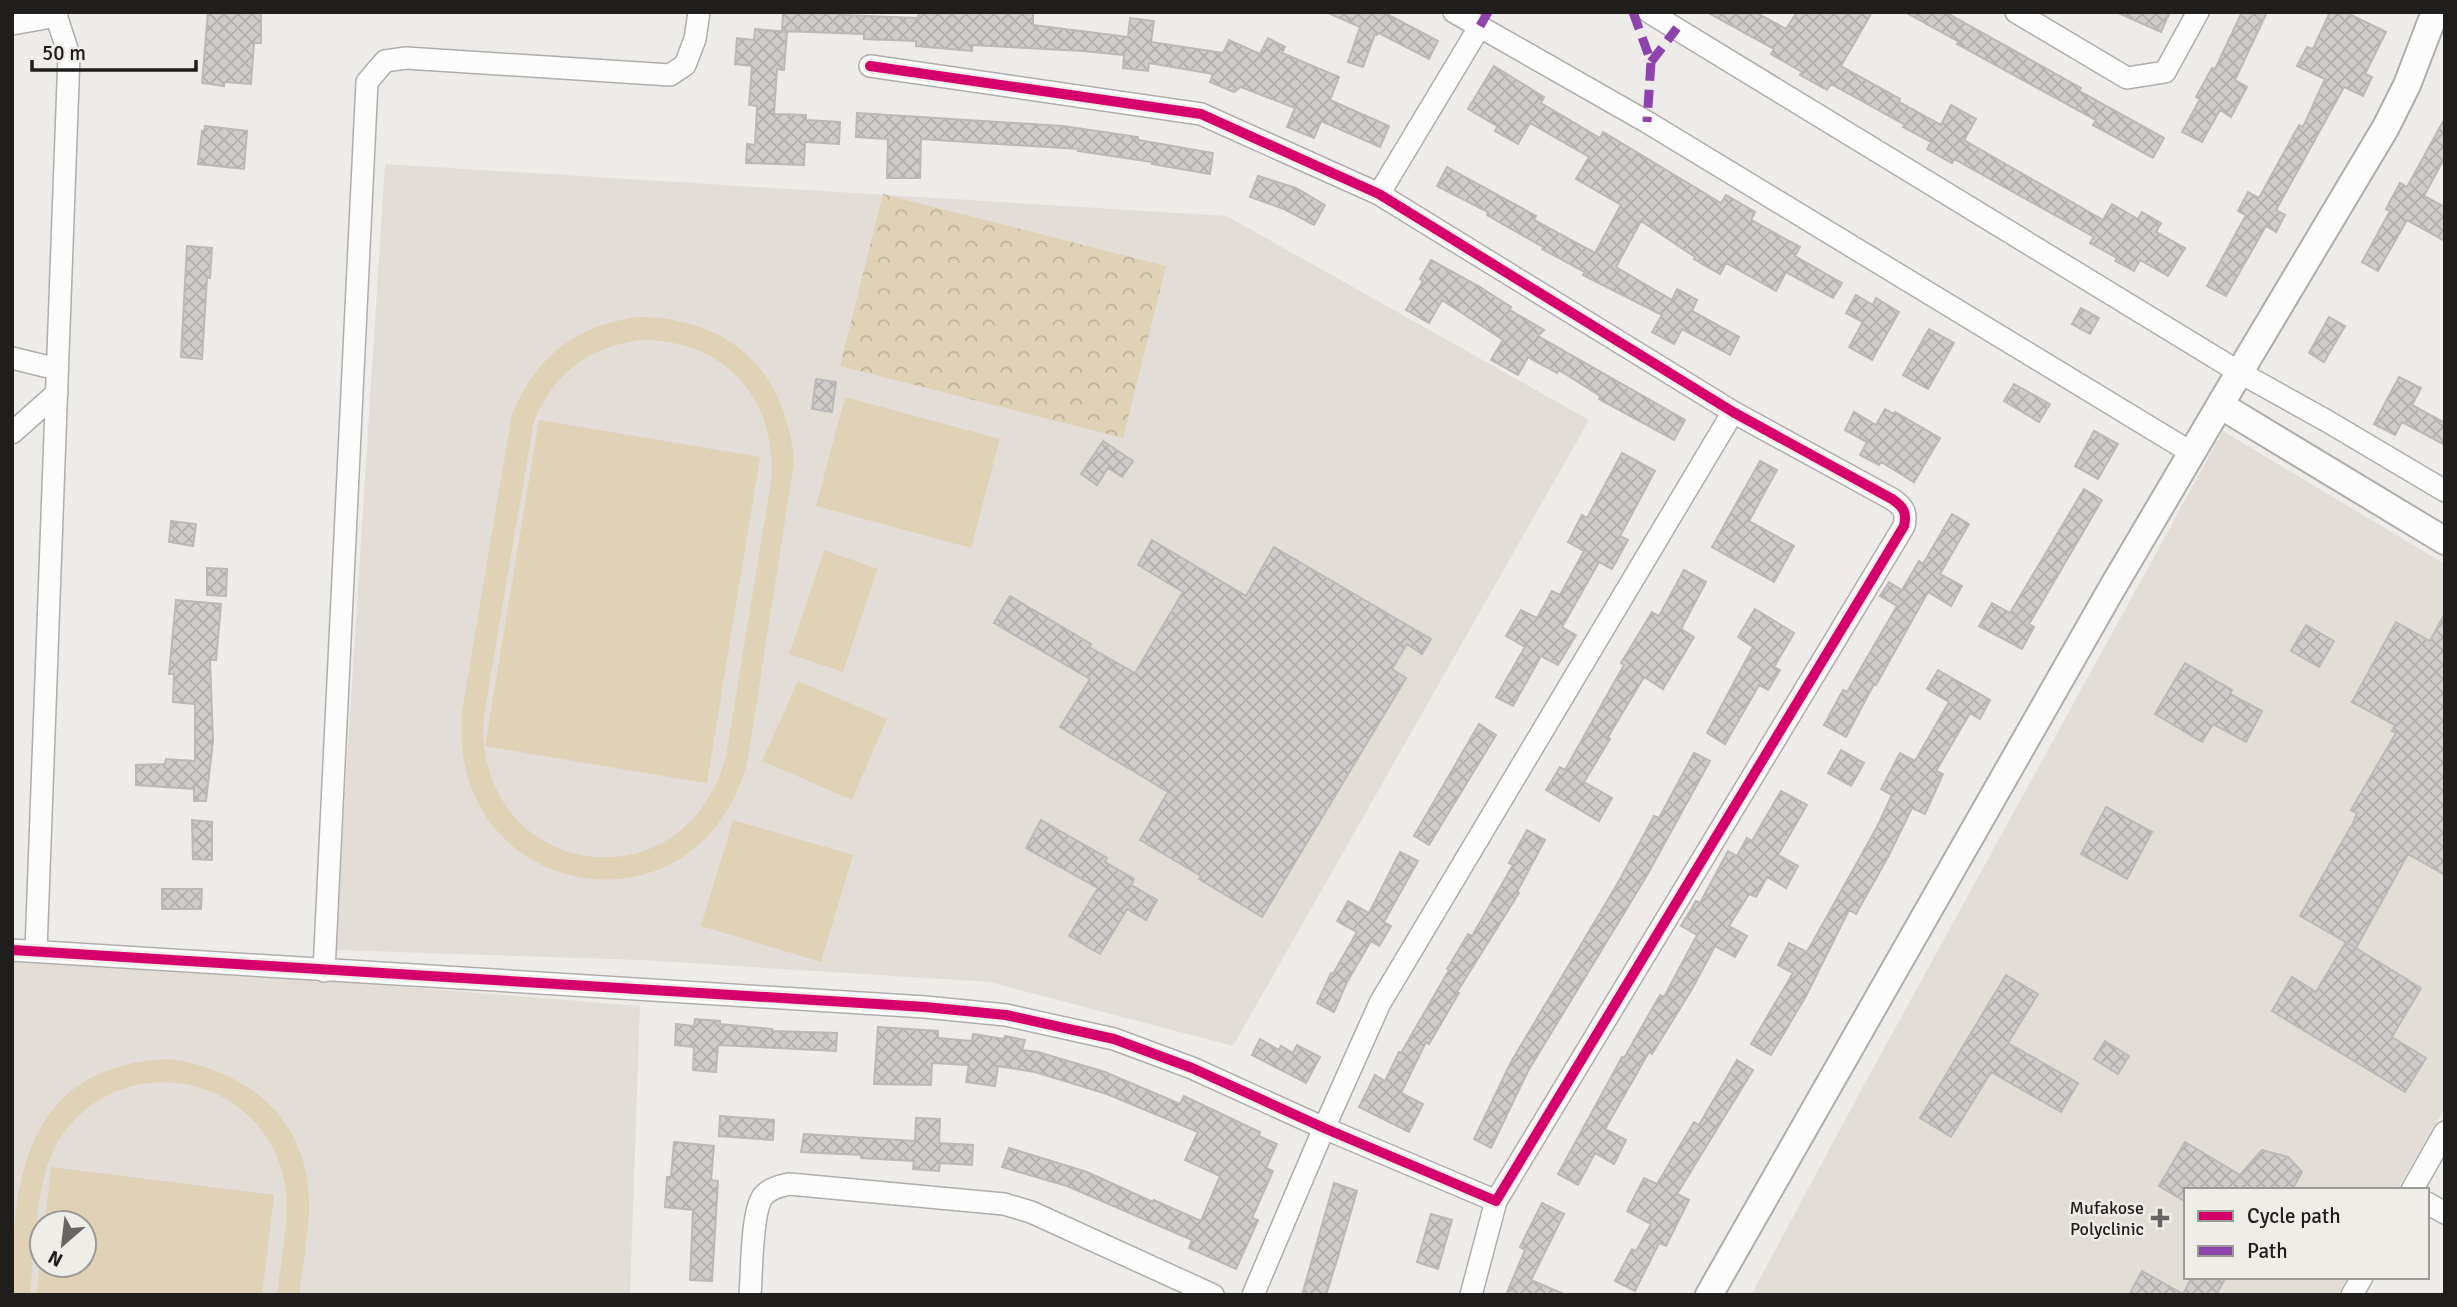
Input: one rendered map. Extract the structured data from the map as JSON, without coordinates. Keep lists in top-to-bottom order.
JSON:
{
  "places": {
    "health": ["Mufakose Polyclinic"]
  },
  "legend": ["Cycle path", "Path"],
  "scale_bar": "50 m",
  "north": "bottom left"
}
